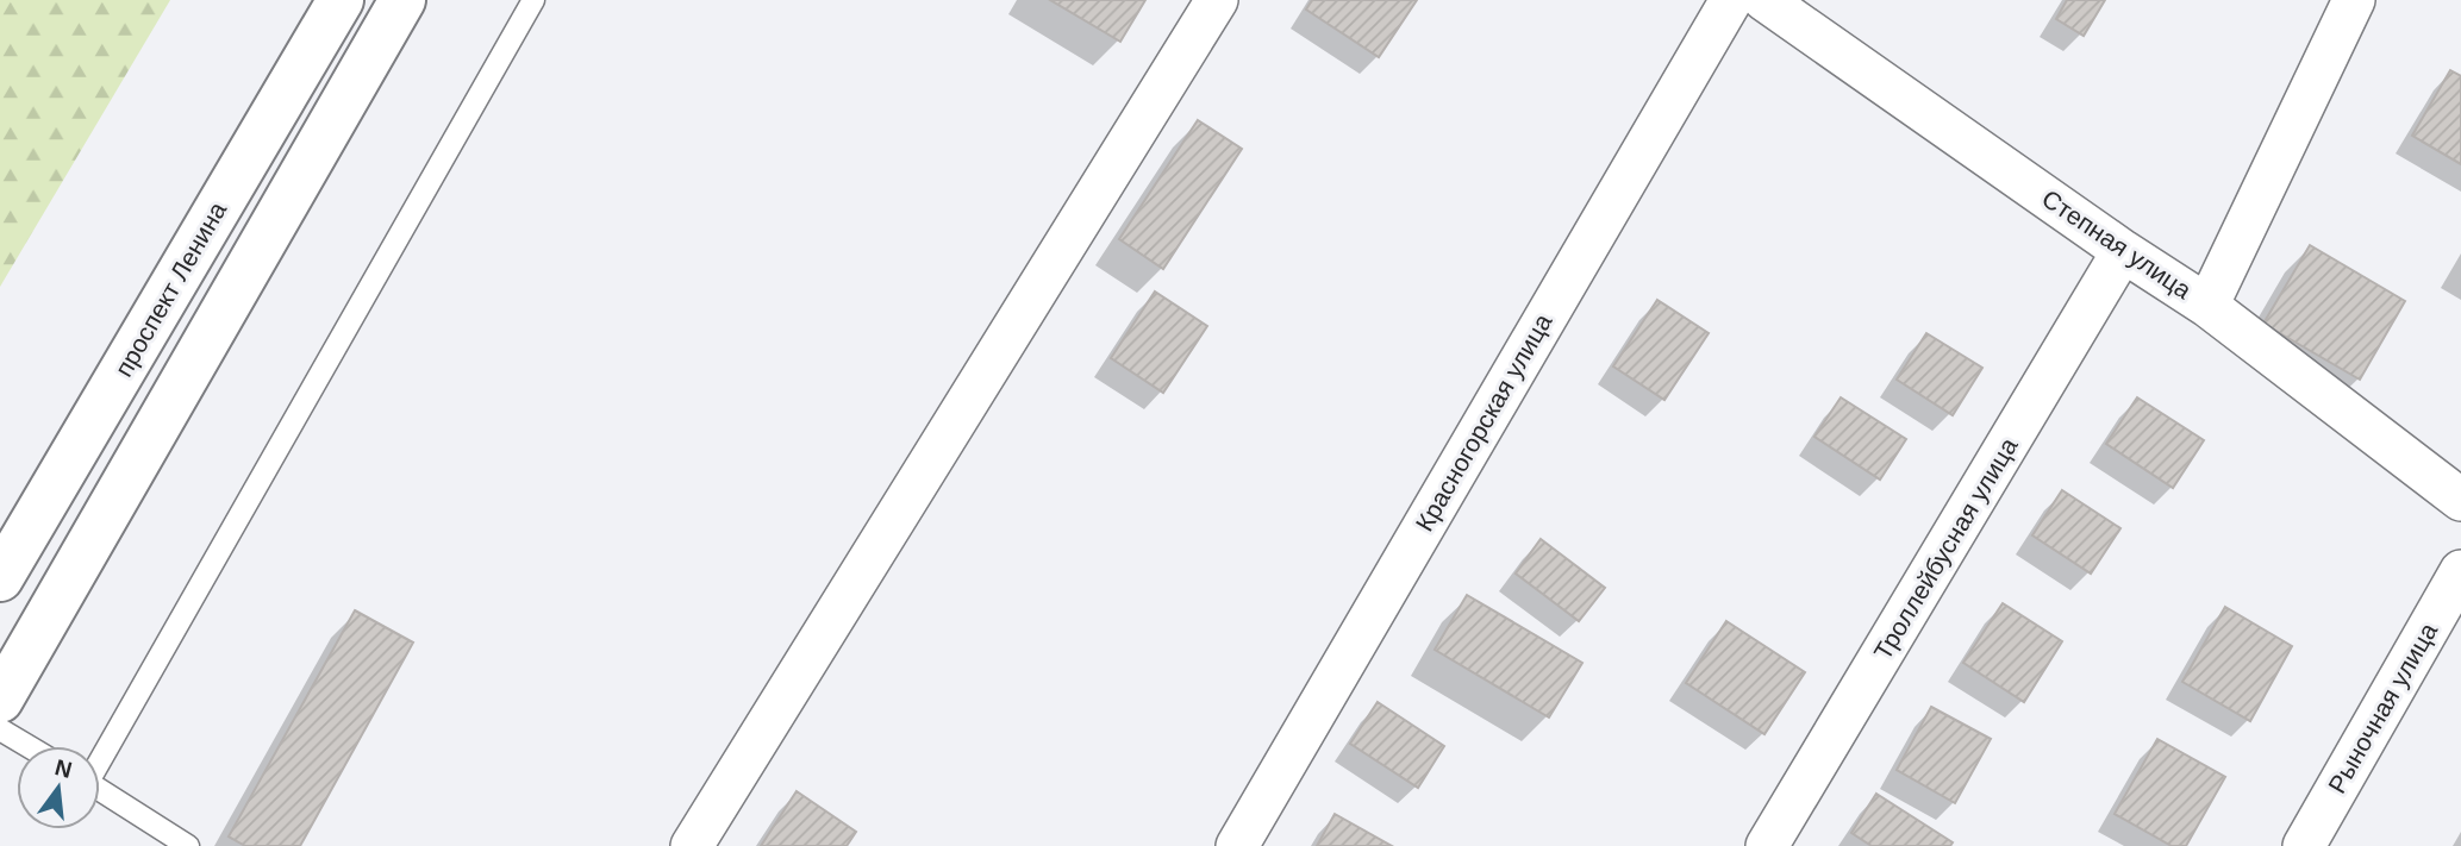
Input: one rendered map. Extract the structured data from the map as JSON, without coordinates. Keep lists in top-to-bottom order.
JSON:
{
  "streets": {
    "main road": ["проспект Ленина"],
    "street": [
      "Степная улица",
      "Красногорская улица",
      "Троллейбусная улица",
      "Рыночная улица"
    ]
  },
  "crossings": [
    ["Степная улица", "Троллейбусная улица"]
  ],
  "north": "top"
}
